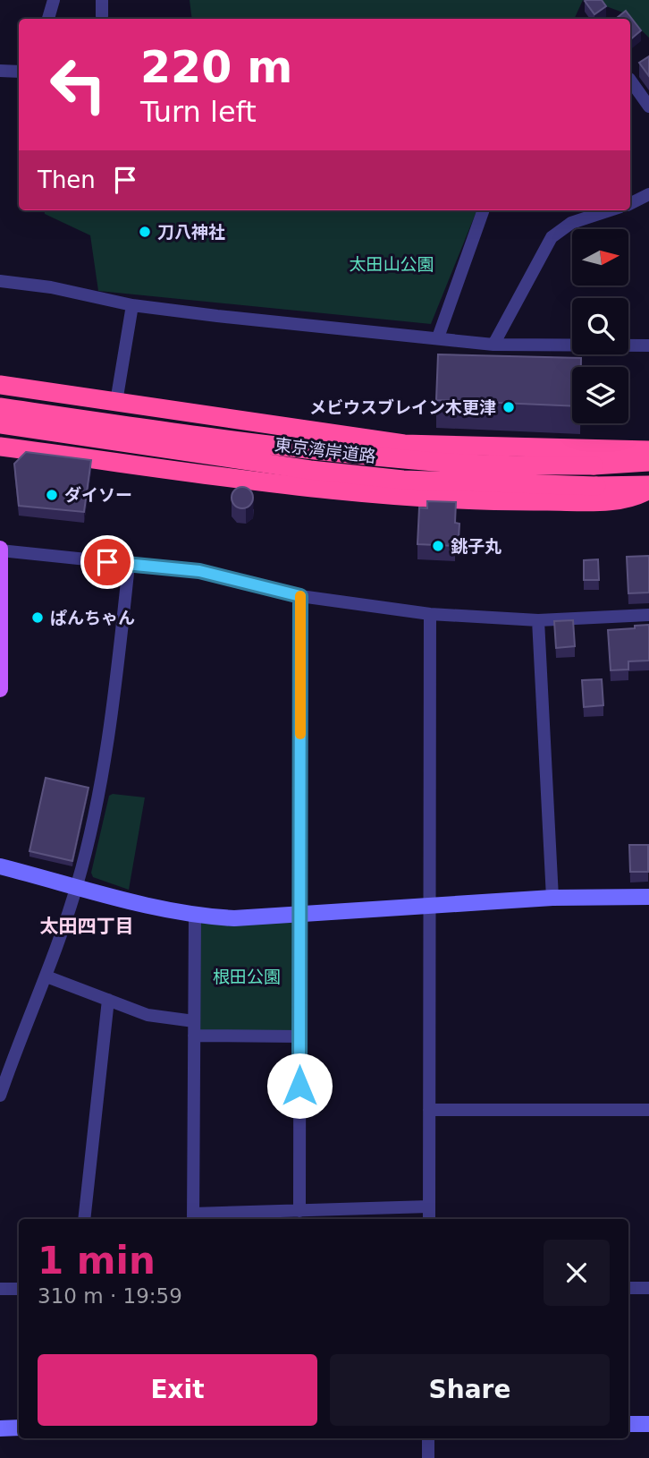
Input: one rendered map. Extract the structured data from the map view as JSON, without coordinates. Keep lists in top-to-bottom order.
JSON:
{
  "streets": {
    "highway": ["東京湾岸道路"]
  },
  "districts": ["太田四丁目"],
  "parks": ["太田山公園", "根田公園"],
  "places": [
    "刀八神社",
    "メビウスブレイン木更津",
    "ダイソー",
    "銚子丸",
    "ぱんちゃん"
  ],
  "north": "right",
  "page": {
    "turn": ["220 m", "Turn left"],
    "then": "Then",
    "heading": ["1 min", "310 m · 19:59"],
    "buttons": ["Exit", "Share"]
  }
}
